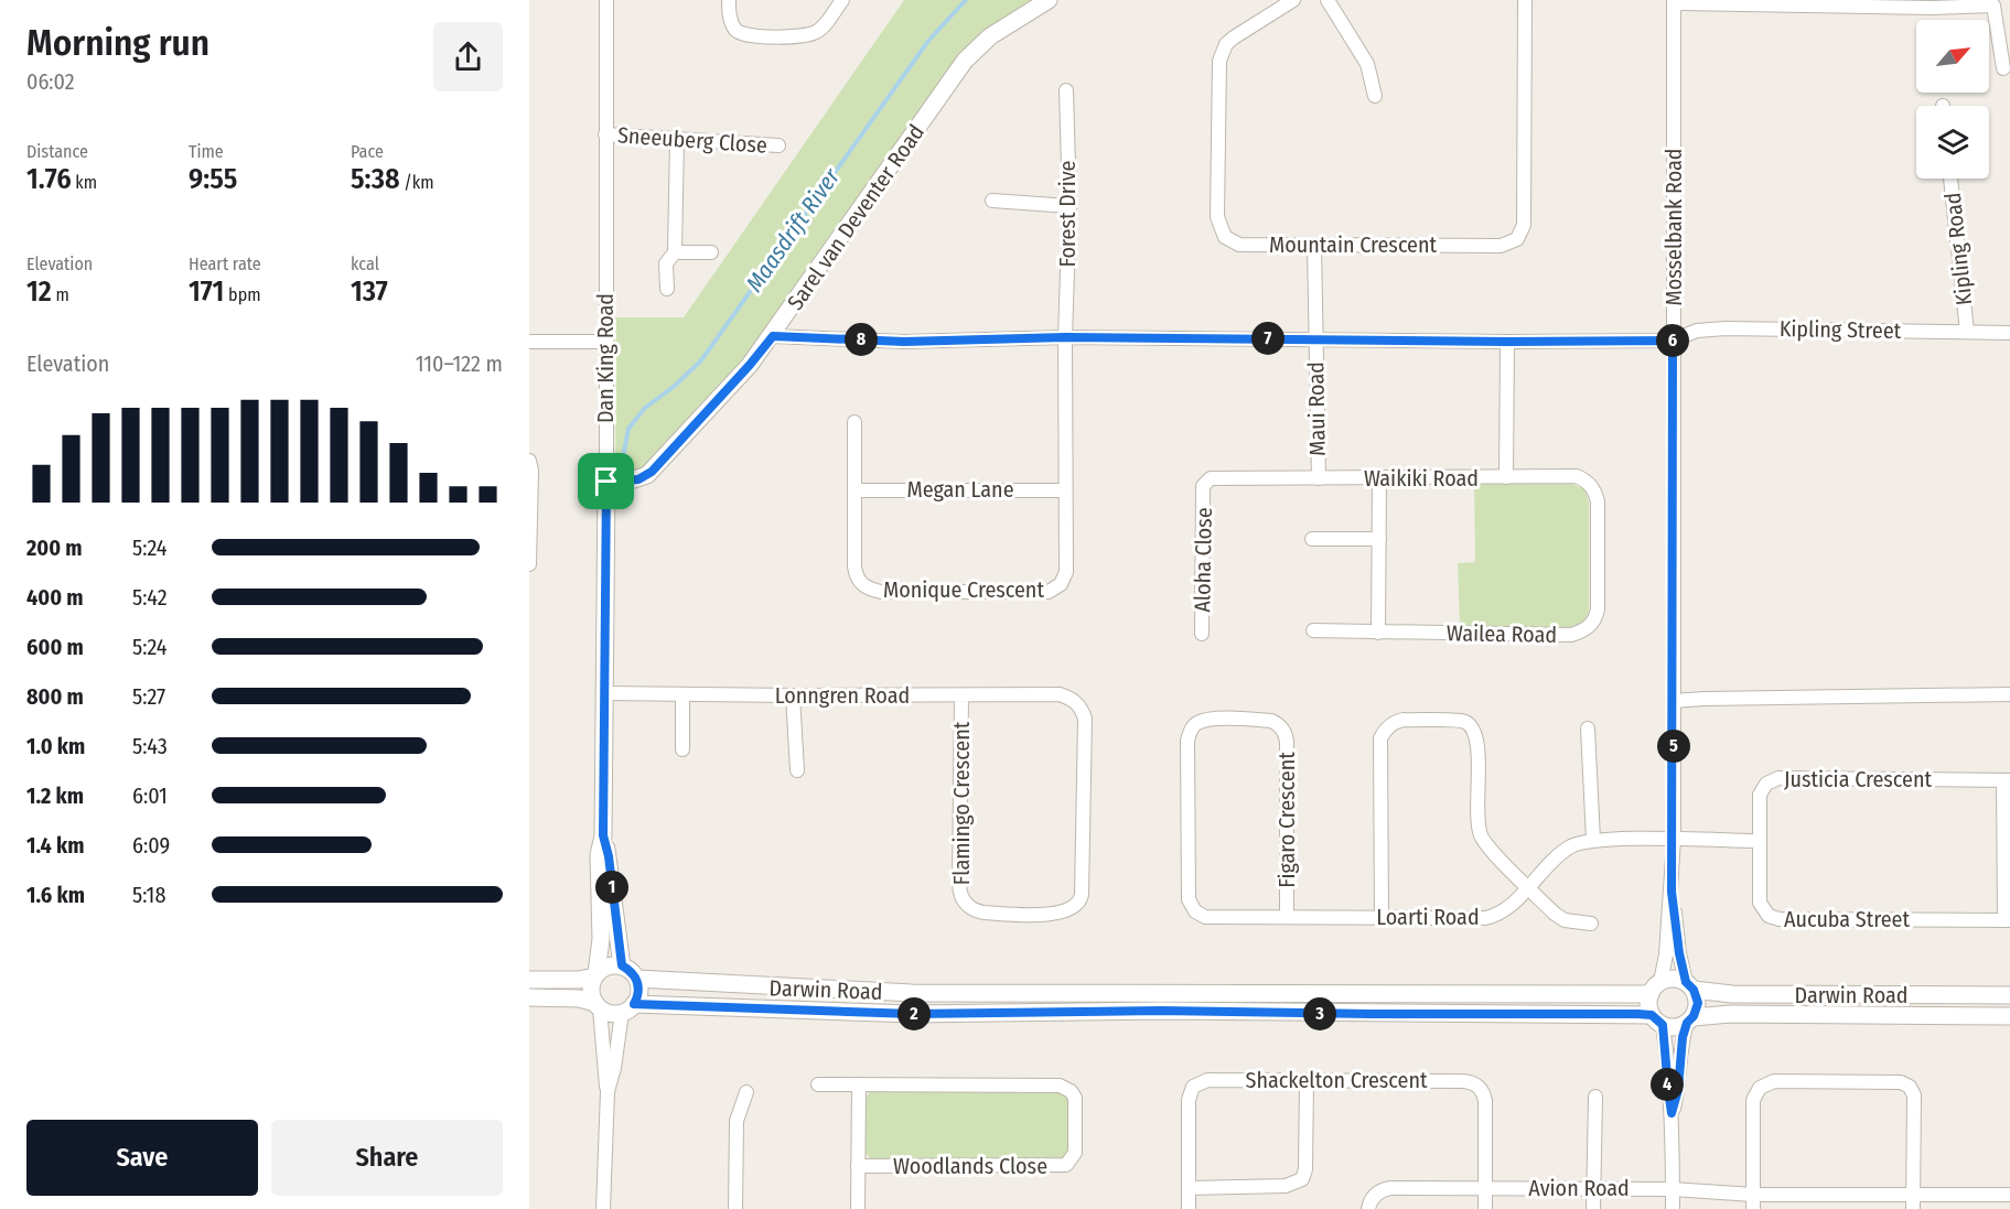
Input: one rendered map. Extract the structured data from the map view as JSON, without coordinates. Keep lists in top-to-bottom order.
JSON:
{
  "streets": {
    "street": [
      "Sneeuberg Close",
      "Forest Drive",
      "Sarel van Deventer Road",
      "Mosselbank Road",
      "Mountain Crescent",
      "Kipling Road",
      "Kipling Street",
      "Dan King Road",
      "Maui Road",
      "Waikiki Road",
      "Megan Lane",
      "Aloha Close",
      "Monique Crescent",
      "Wailea Road",
      "Lonngren Road",
      "Justicia Crescent",
      "Flamingo Crescent",
      "Figaro Crescent",
      "Loarti Road",
      "Aucuba Street",
      "Darwin Road",
      "Shackelton Crescent",
      "Woodlands Close",
      "Avion Road"
    ]
  },
  "crossings": [
    ["Sneeuberg Close", "Dan King Road"],
    ["Forest Drive", "Monique Crescent"],
    ["Sarel van Deventer Road", "Dan King Road"],
    ["Mosselbank Road", "Kipling Street"],
    ["Mosselbank Road", "Loarti Road"],
    ["Mosselbank Road", "Darwin Road"],
    ["Mountain Crescent", "Maui Road"],
    ["Kipling Road", "Kipling Street"],
    ["Dan King Road", "Lonngren Road"],
    ["Dan King Road", "Darwin Road"],
    ["Maui Road", "Waikiki Road"],
    ["Waikiki Road", "Aloha Close"],
    ["Waikiki Road", "Wailea Road"],
    ["Megan Lane", "Monique Crescent"],
    ["Lonngren Road", "Flamingo Crescent"],
    ["Justicia Crescent", "Aucuba Street"],
    ["Figaro Crescent", "Loarti Road"],
    ["Shackelton Crescent", "Avion Road"]
  ],
  "water": ["Maasdrift River"],
  "north": "top right",
  "page": {
    "heading": ["Morning run", "06:02"],
    "stats": [
      ["Distance", "1.76 km"],
      ["Time", "9:55"],
      ["Pace", "5:38 /km"],
      ["Elevation", "12 m"],
      ["Heart rate", "171 bpm"],
      ["kcal", "137"]
    ],
    "pins": [
      "7",
      "8",
      "6",
      "5",
      "1",
      "2",
      "3",
      "4"
    ],
    "chart": ["Elevation", "110–122 m"],
    "list": [
      {
        "name": "200 m",
        "note": "5:24"
      },
      {
        "name": "400 m",
        "note": "5:42"
      },
      {
        "name": "600 m",
        "note": "5:24"
      },
      {
        "name": "800 m",
        "note": "5:27"
      },
      {
        "name": "1.0 km",
        "note": "5:43"
      },
      {
        "name": "1.2 km",
        "note": "6:01"
      },
      {
        "name": "1.4 km",
        "note": "6:09"
      },
      {
        "name": "1.6 km",
        "note": "5:18"
      }
    ],
    "buttons": ["Save", "Share"]
  }
}
